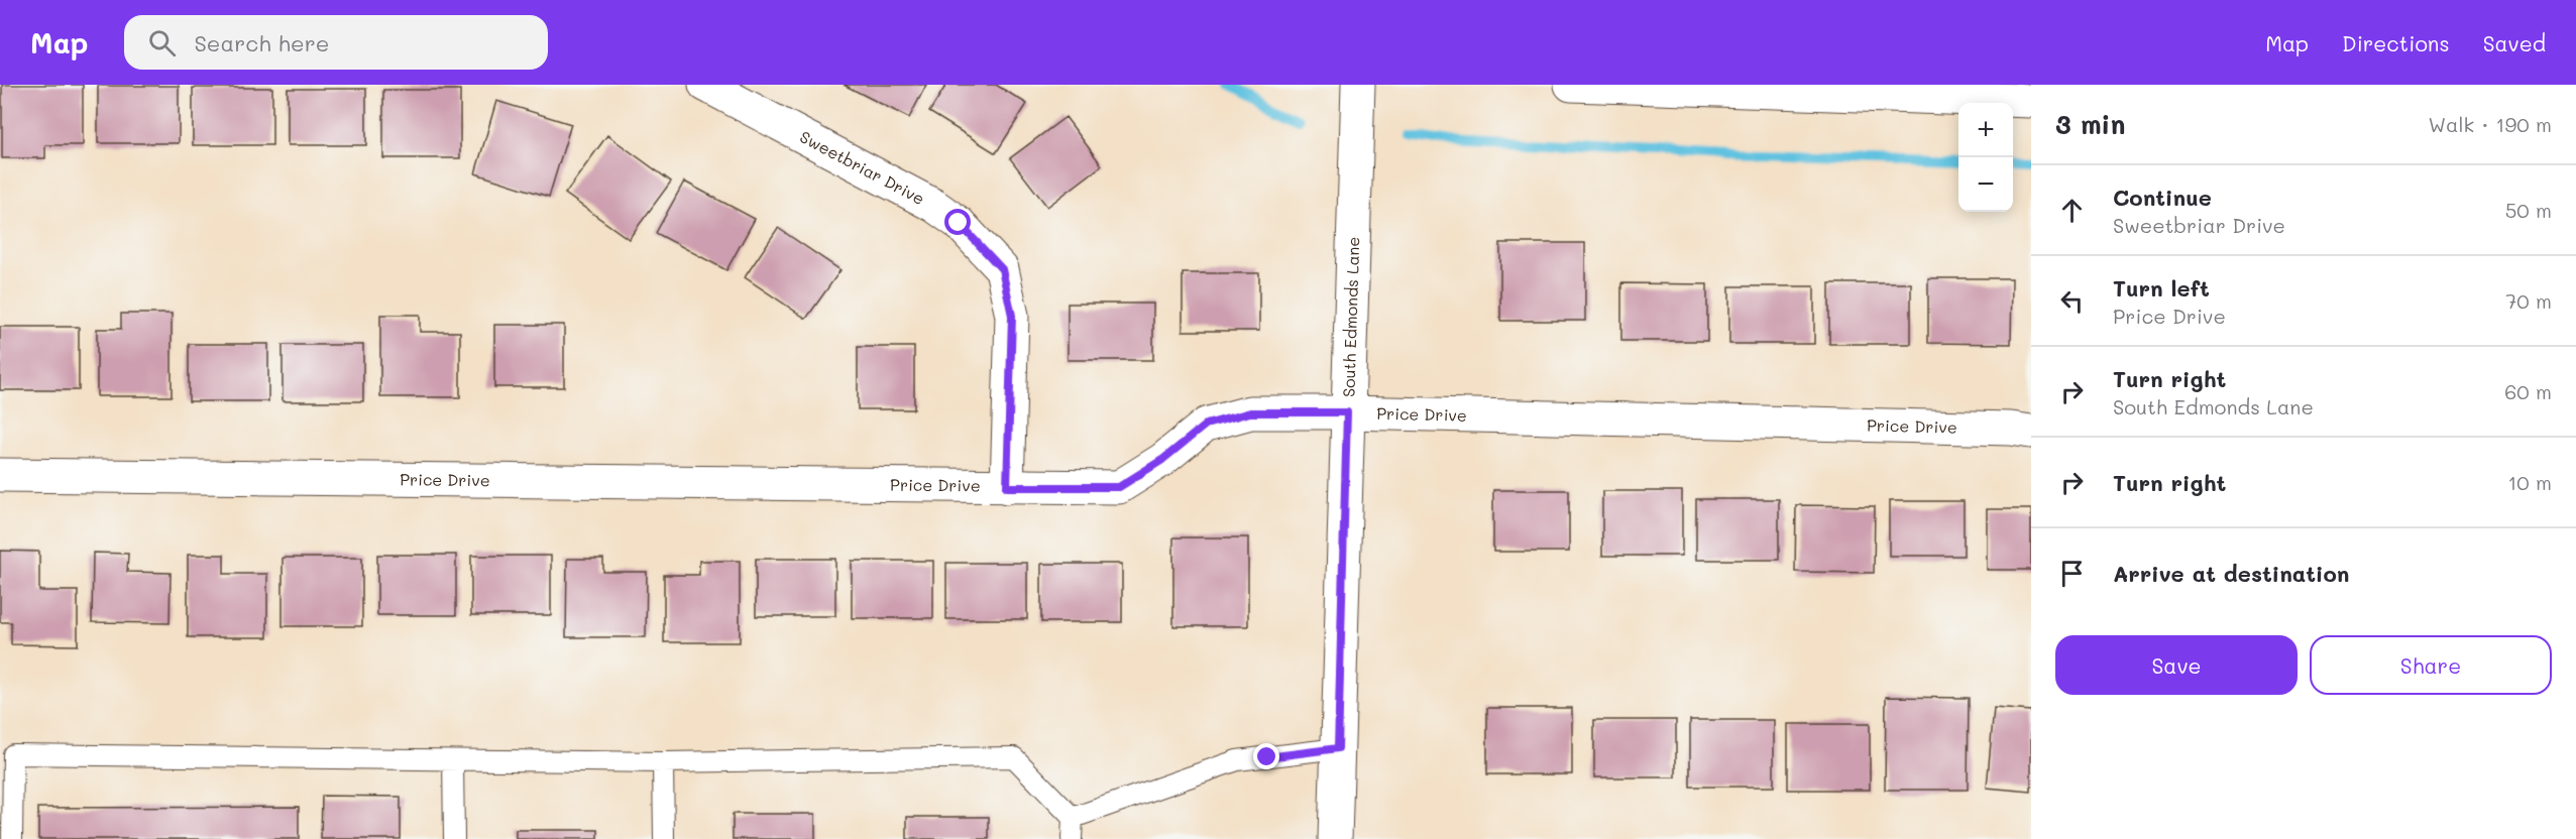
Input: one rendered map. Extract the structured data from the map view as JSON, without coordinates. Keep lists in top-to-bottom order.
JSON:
{
  "streets": {
    "street": ["Sweetbriar Drive", "South Edmonds Lane", "Price Drive"]
  },
  "crossings": [
    ["Sweetbriar Drive", "Price Drive"],
    ["South Edmonds Lane", "Price Drive"]
  ],
  "page": {
    "header": "Map",
    "search": "Search here",
    "nav": ["Map", "Directions", "Saved"],
    "heading": ["3 min", "Walk · 190 m"],
    "map_buttons": ["+", "−"],
    "list": [
      ["Continue", "Sweetbriar Drive", "50 m"],
      ["Turn left", "Price Drive", "70 m"],
      ["Turn right", "South Edmonds Lane", "60 m"],
      ["Turn right", "10 m"],
      "Arrive at destination"
    ],
    "buttons": ["Save", "Share"]
  }
}
